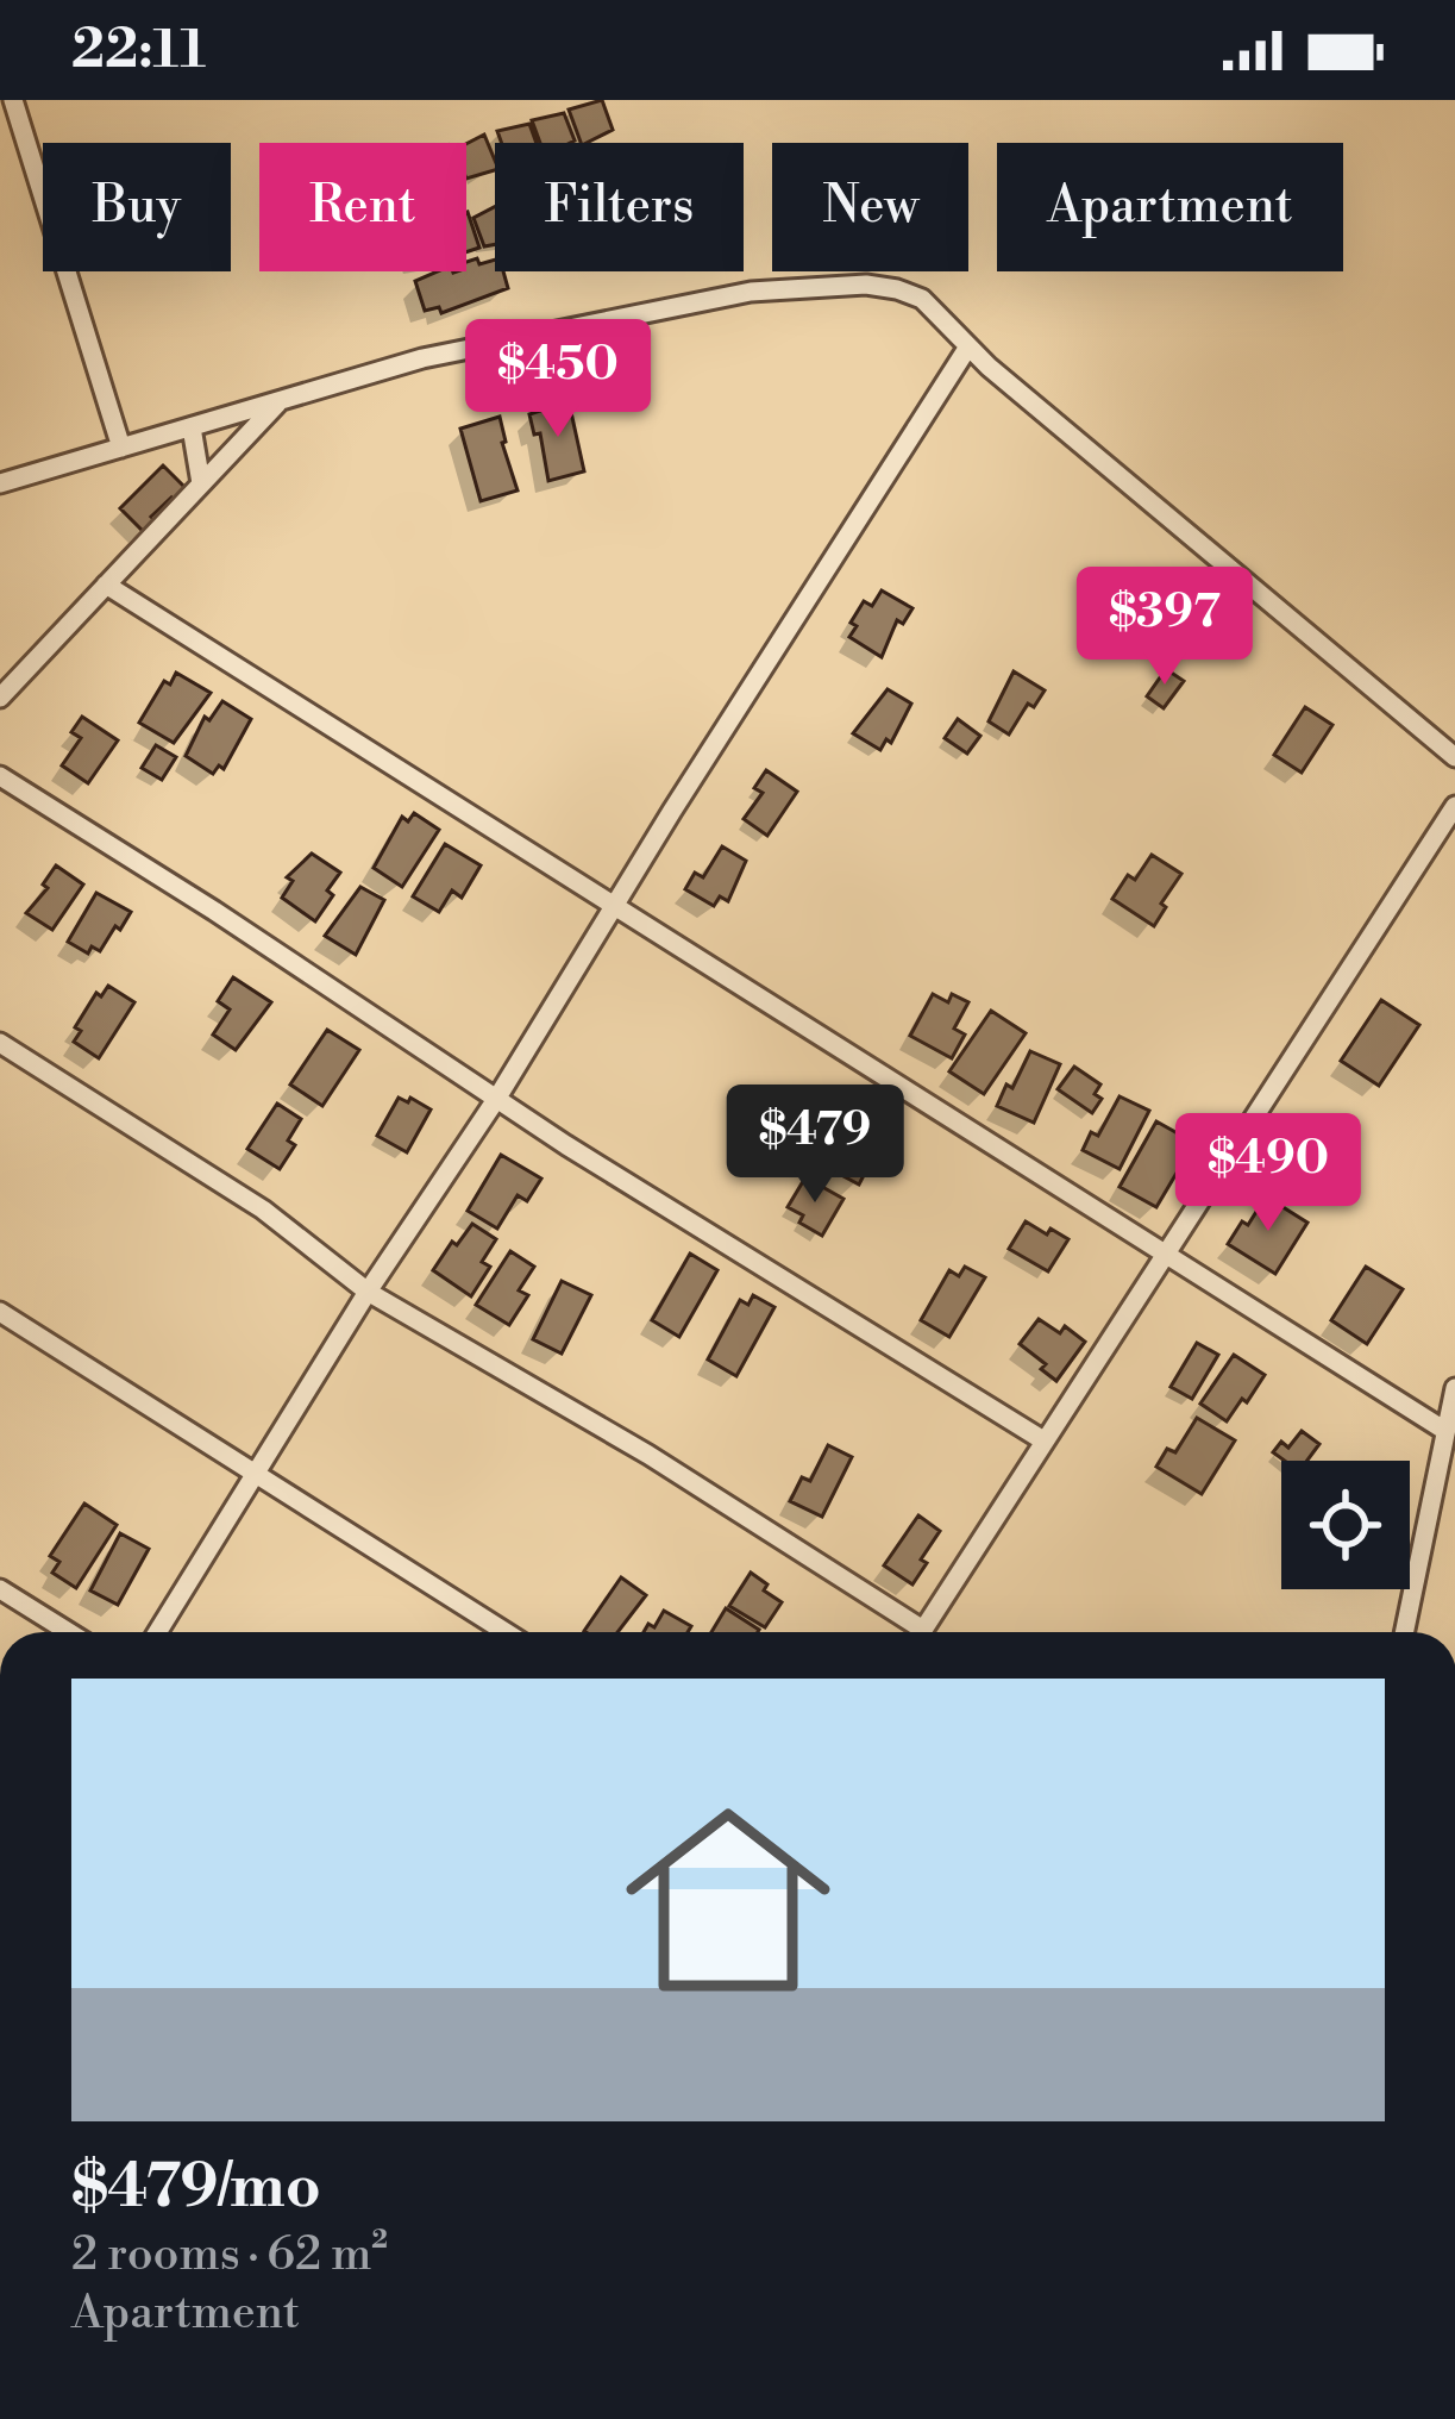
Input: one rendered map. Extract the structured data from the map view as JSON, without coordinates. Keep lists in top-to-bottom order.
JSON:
{
  "page": {
    "status": "22:11",
    "chip": [
      "Buy",
      "Rent",
      "Filters",
      "New",
      "Apartment"
    ],
    "price": [
      "$450",
      "$397",
      "$479",
      "$490"
    ],
    "list": [
      {
        "name": "$479/mo",
        "note": "2 rooms · 62 m² · Apartment"
      }
    ]
  }
}
